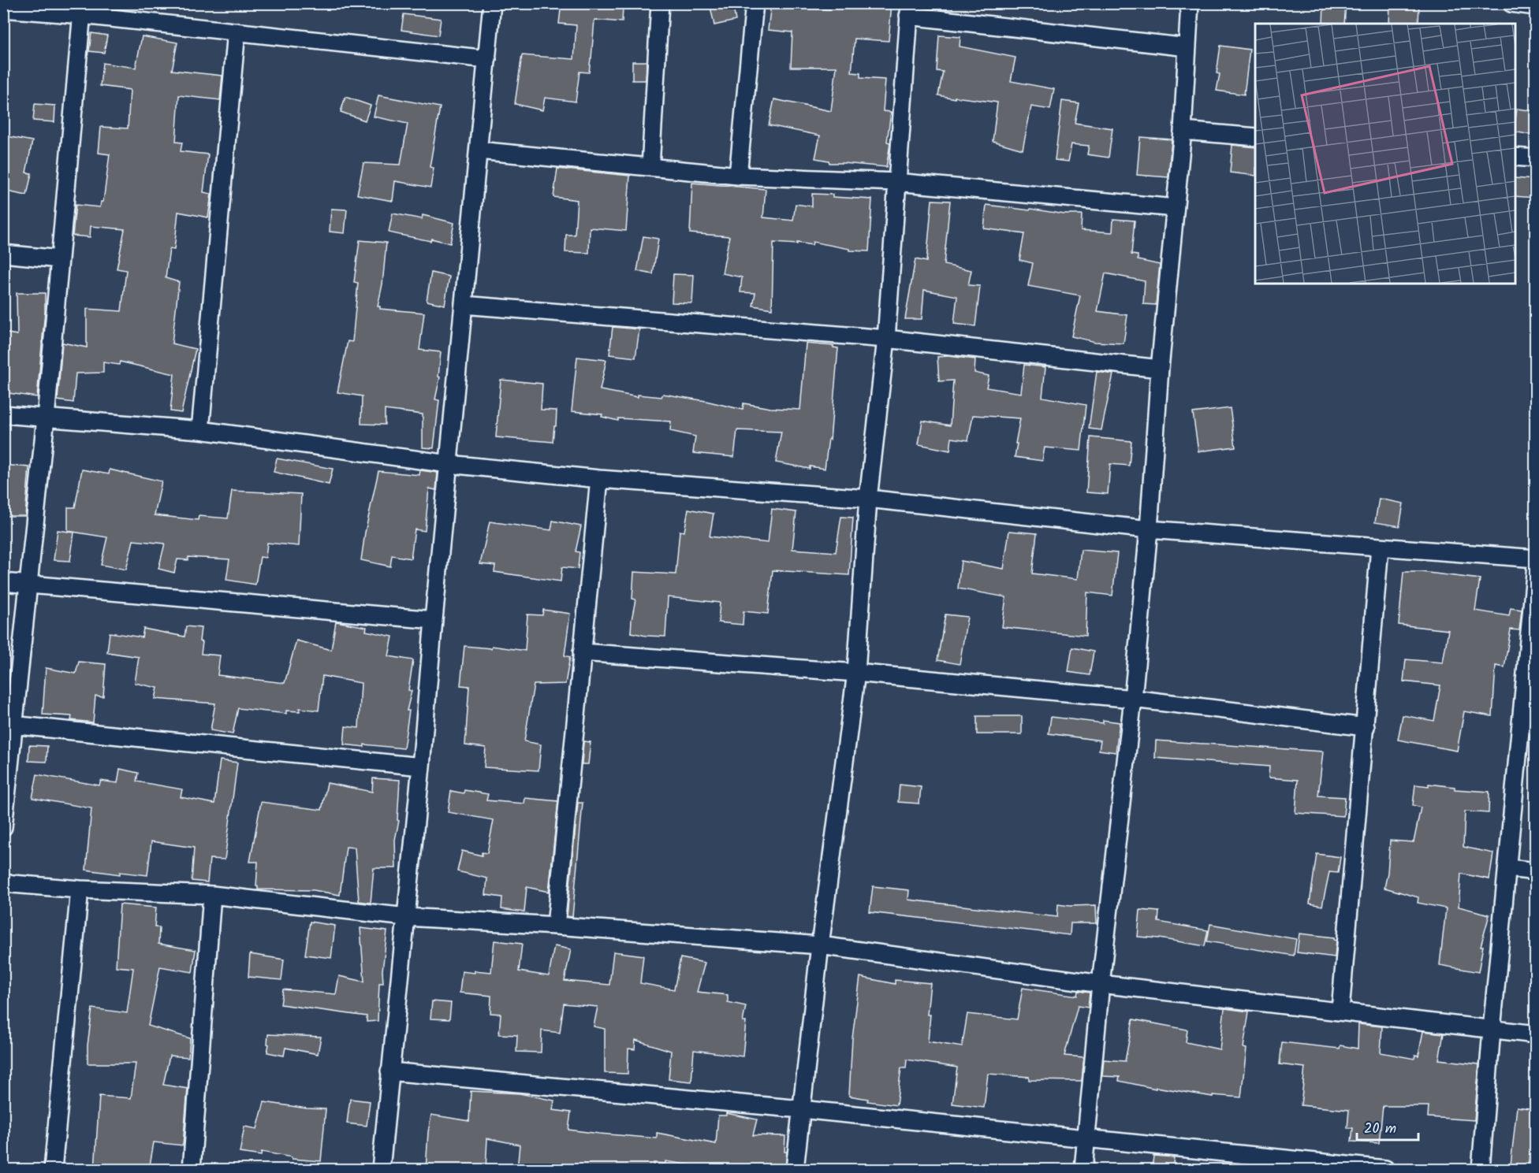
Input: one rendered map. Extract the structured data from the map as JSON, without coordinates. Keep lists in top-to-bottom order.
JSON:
{
  "scale_bar": "20 m"
}
